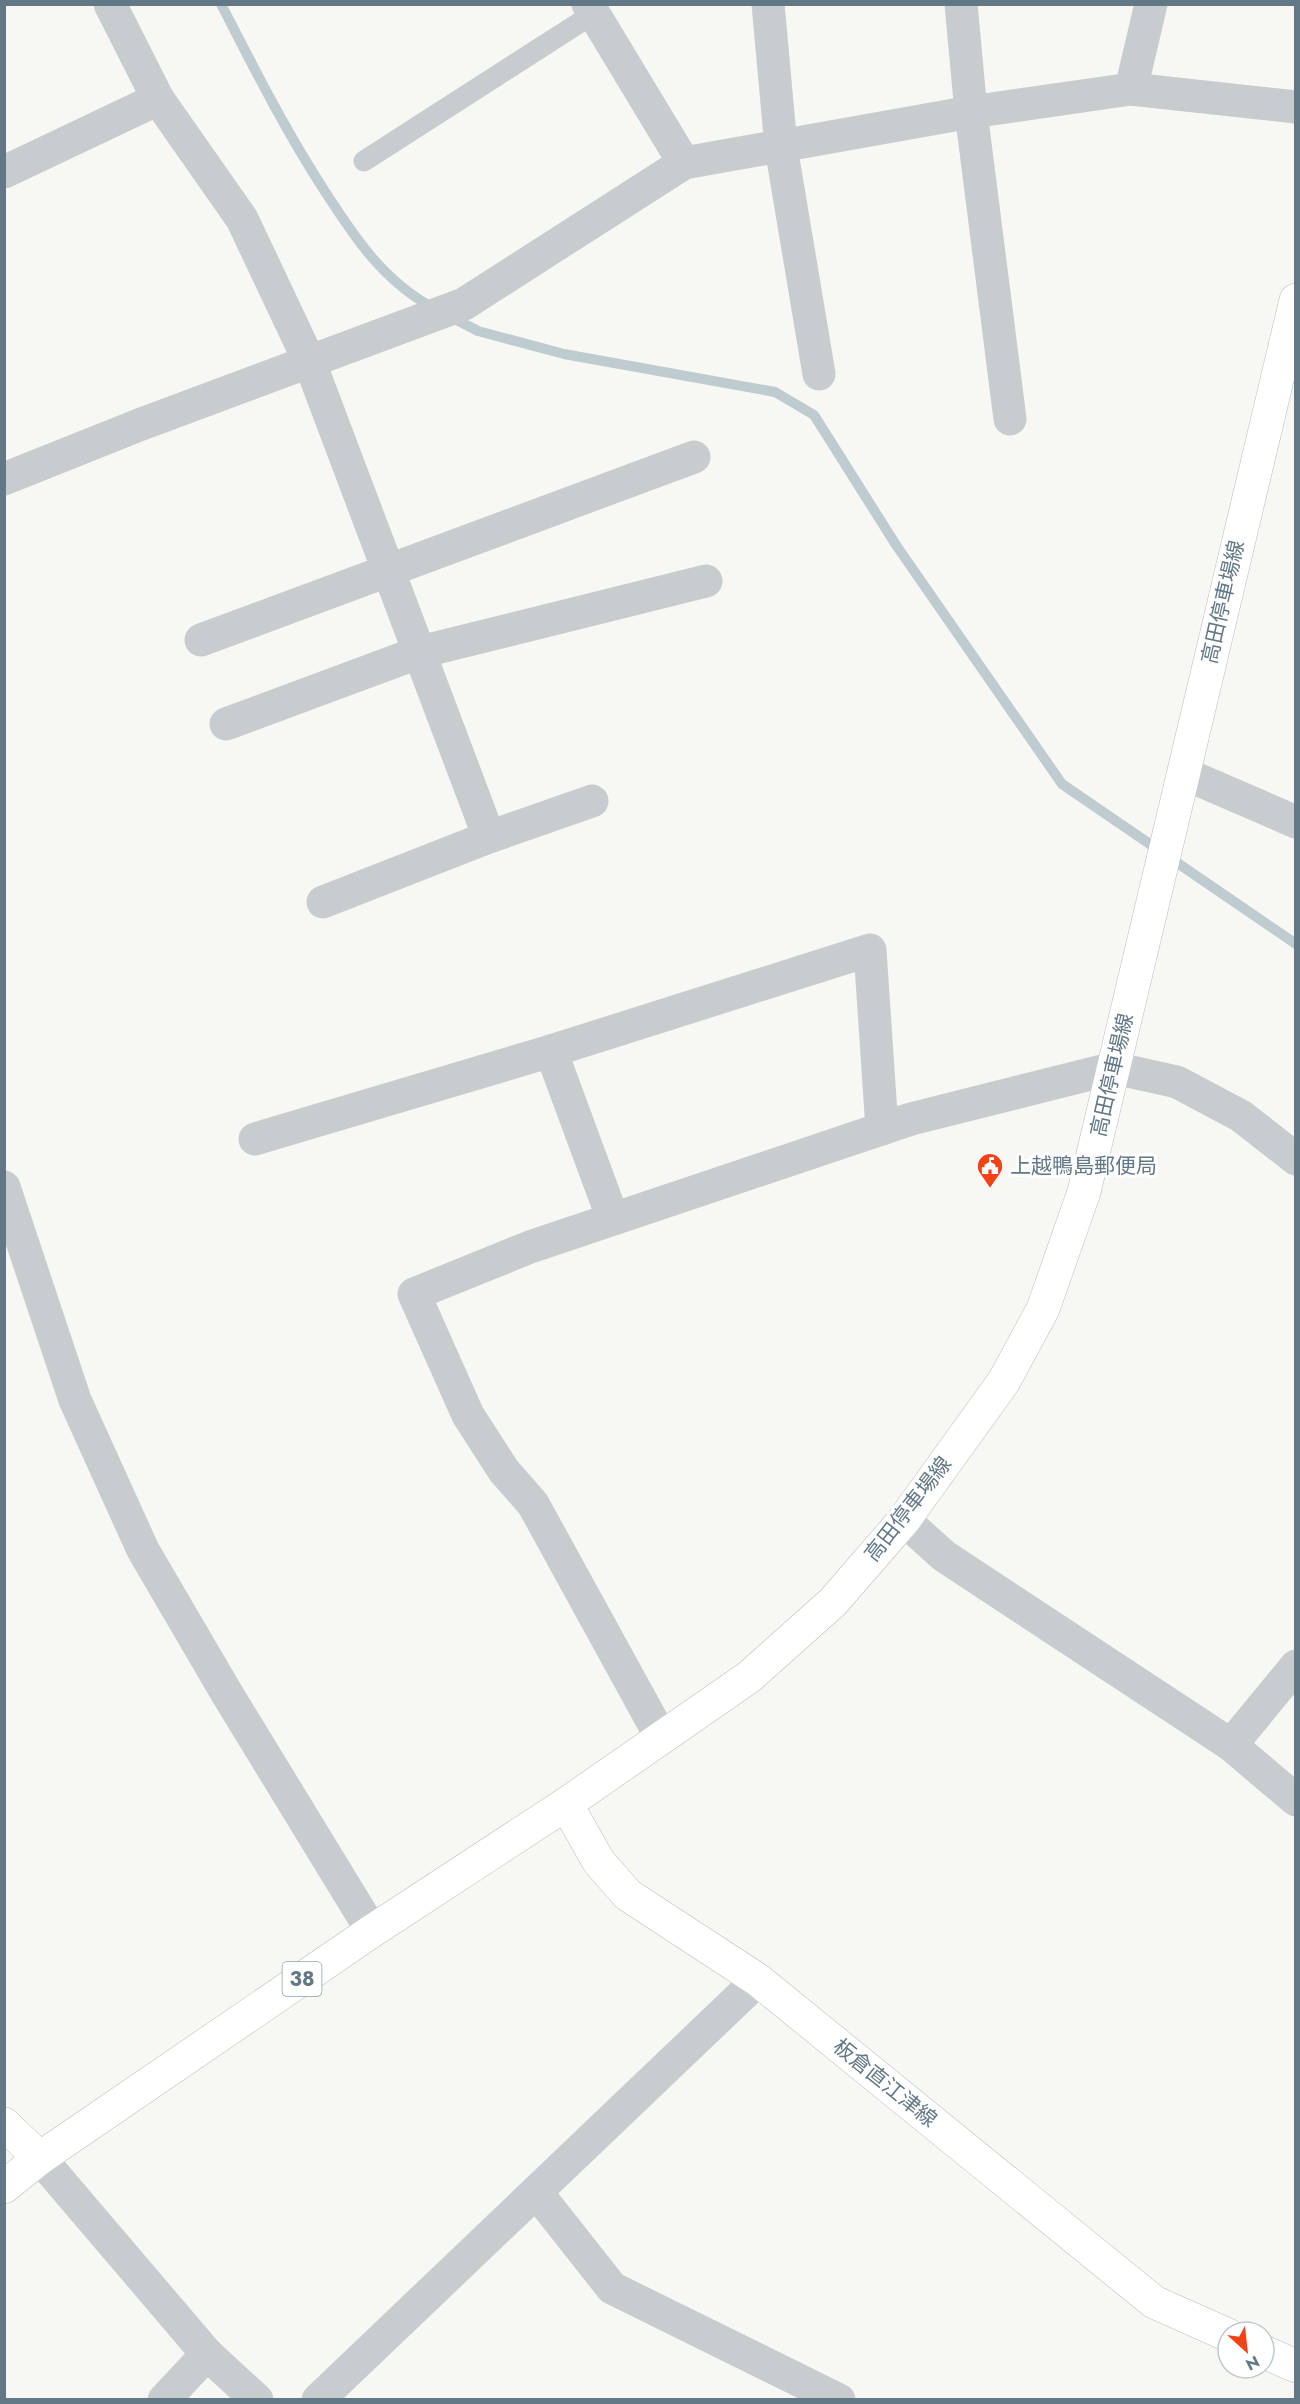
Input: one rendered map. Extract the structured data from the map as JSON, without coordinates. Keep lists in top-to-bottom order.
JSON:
{
  "streets": {
    "main road": ["高田停車場線", "38", "板倉直江津線"]
  },
  "crossings": [
    ["高田停車場線", "38"],
    ["高田停車場線", "板倉直江津線"],
    ["38", "板倉直江津線"]
  ],
  "places": {
    "public building": ["上越鴨島郵便局"]
  },
  "north": "bottom right"
}
